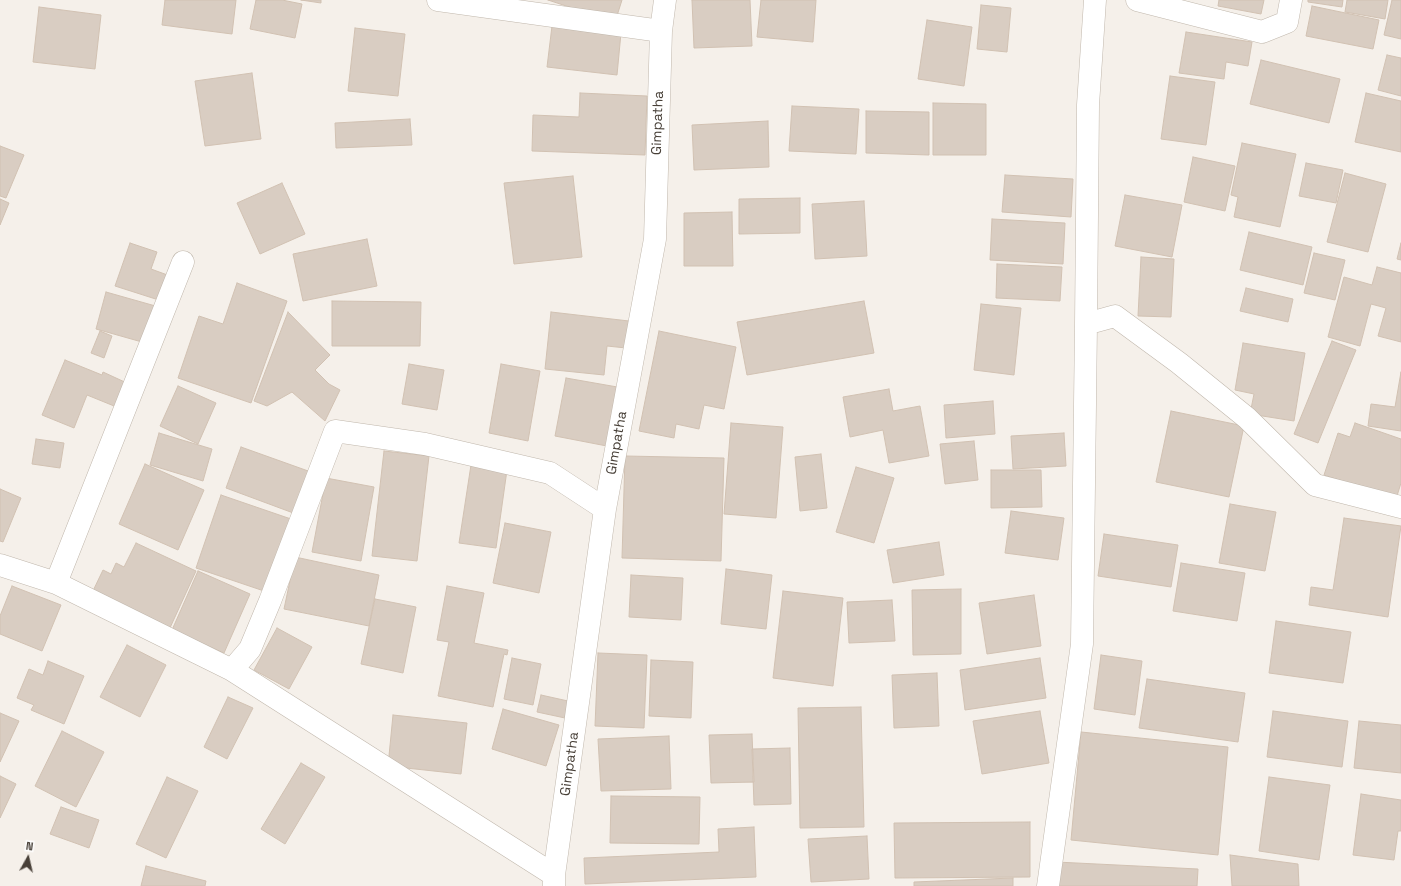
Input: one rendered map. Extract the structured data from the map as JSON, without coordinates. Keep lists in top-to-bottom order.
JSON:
{
  "streets": {
    "street": ["Gimpatha"]
  },
  "north": "top"
}
